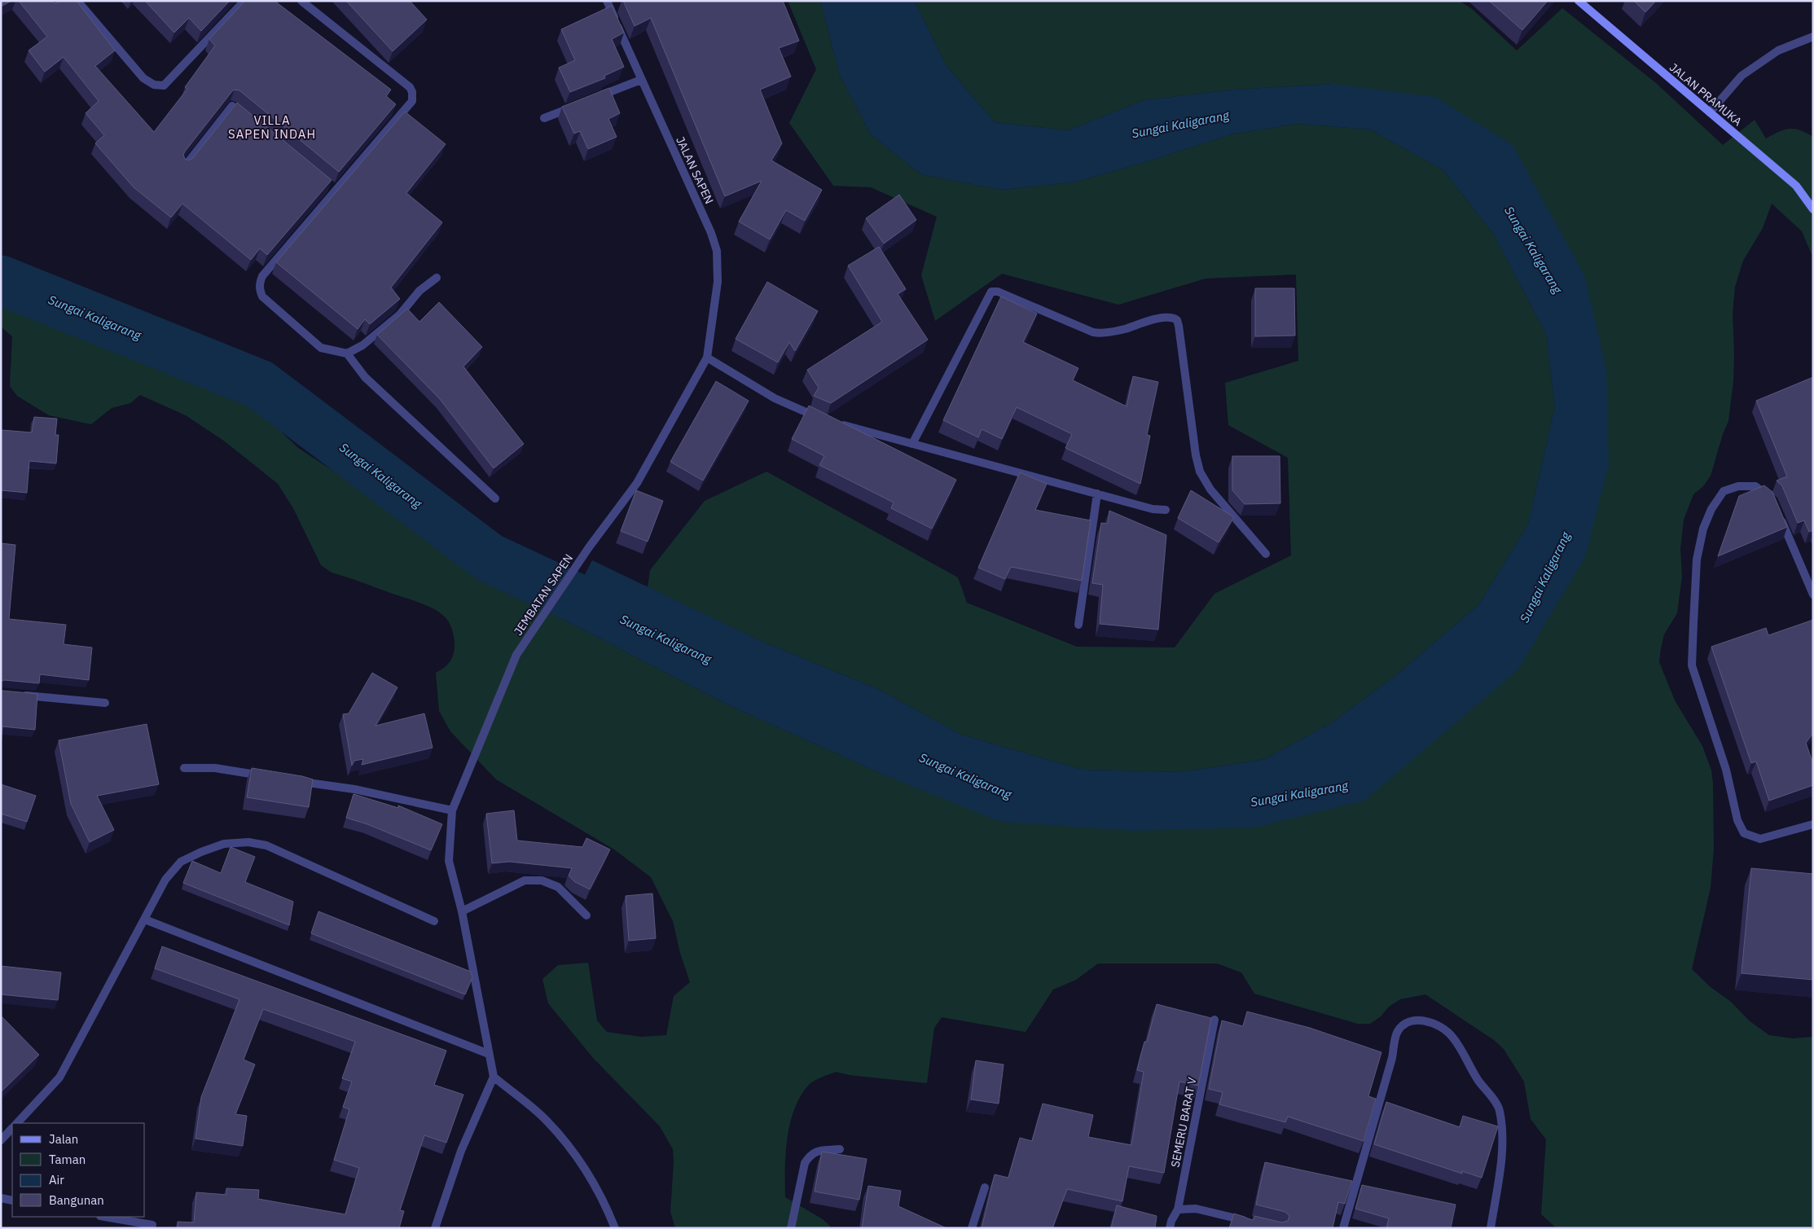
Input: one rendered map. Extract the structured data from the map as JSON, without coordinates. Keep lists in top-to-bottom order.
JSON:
{
  "streets": {
    "main road": ["JALAN PRAMUKA"],
    "street": ["JALAN SAPEN", "JEMBATAN SAPEN", "SEMERU BARAT V"]
  },
  "crossings": [
    ["JALAN SAPEN", "JEMBATAN SAPEN"]
  ],
  "districts": ["VILLA SAPEN INDAH"],
  "water": ["Sungai Kaligarang"],
  "legend": [
    "Jalan",
    "Taman",
    "Air",
    "Bangunan"
  ]
}
